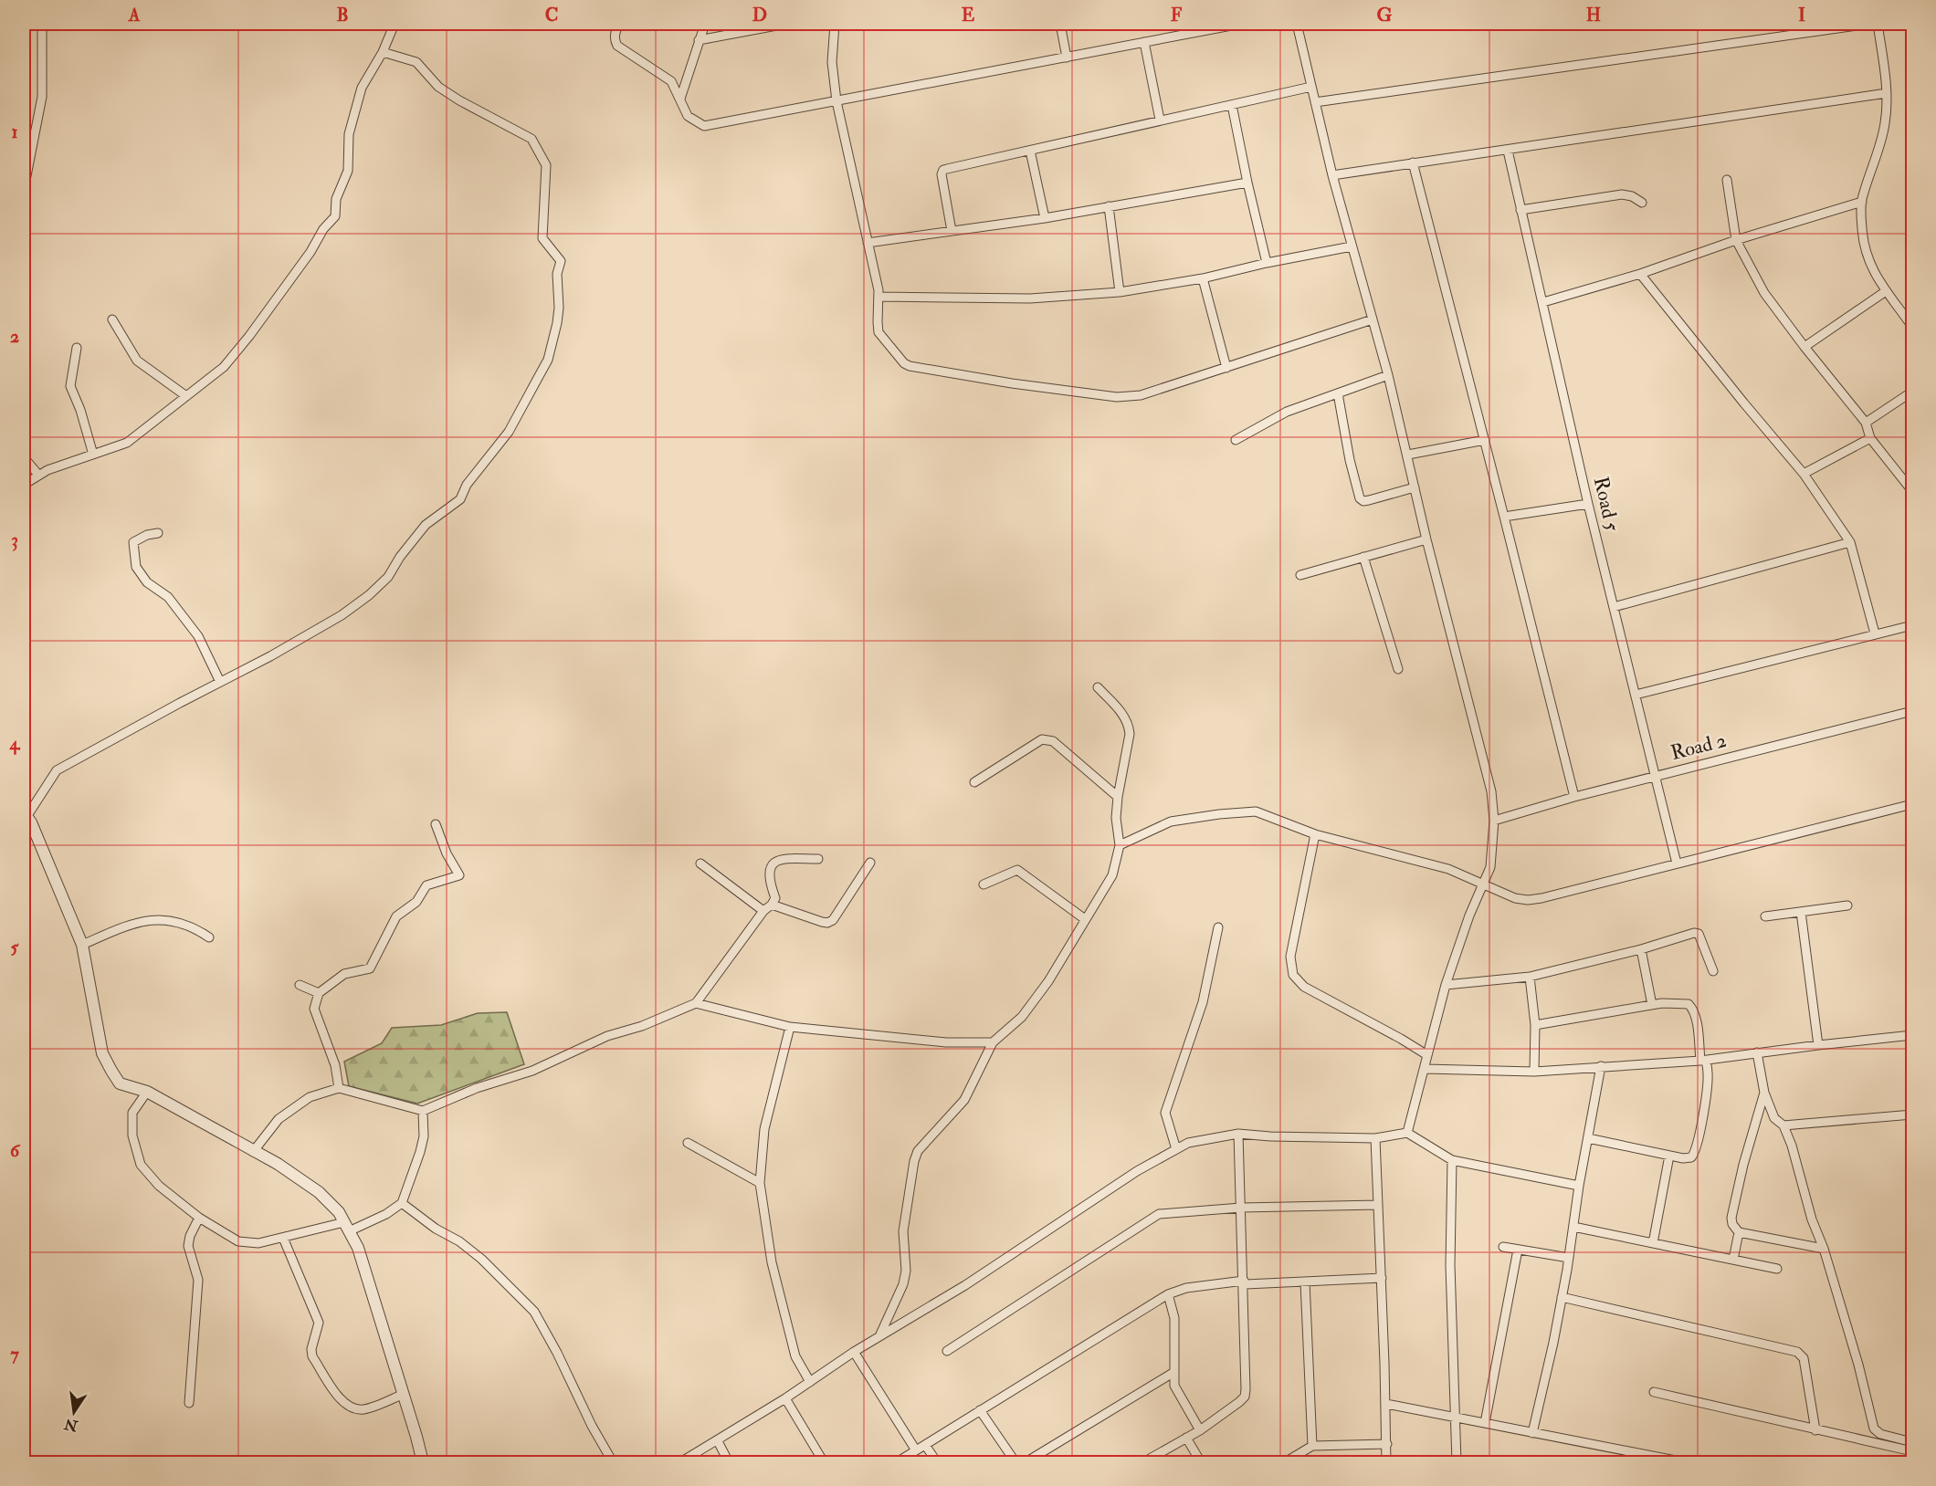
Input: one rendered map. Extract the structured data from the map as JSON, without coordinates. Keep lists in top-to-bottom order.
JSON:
{
  "streets": {
    "street": ["Road 5", "Road 2"]
  },
  "crossings": [
    ["Road 5", "Road 2"]
  ],
  "north": "bottom",
  "grid": {
    "columns": [
      "A",
      "B",
      "C",
      "D",
      "E",
      "F",
      "G",
      "H",
      "I"
    ],
    "rows": [
      "1",
      "2",
      "3",
      "4",
      "5",
      "6",
      "7"
    ]
  }
}
